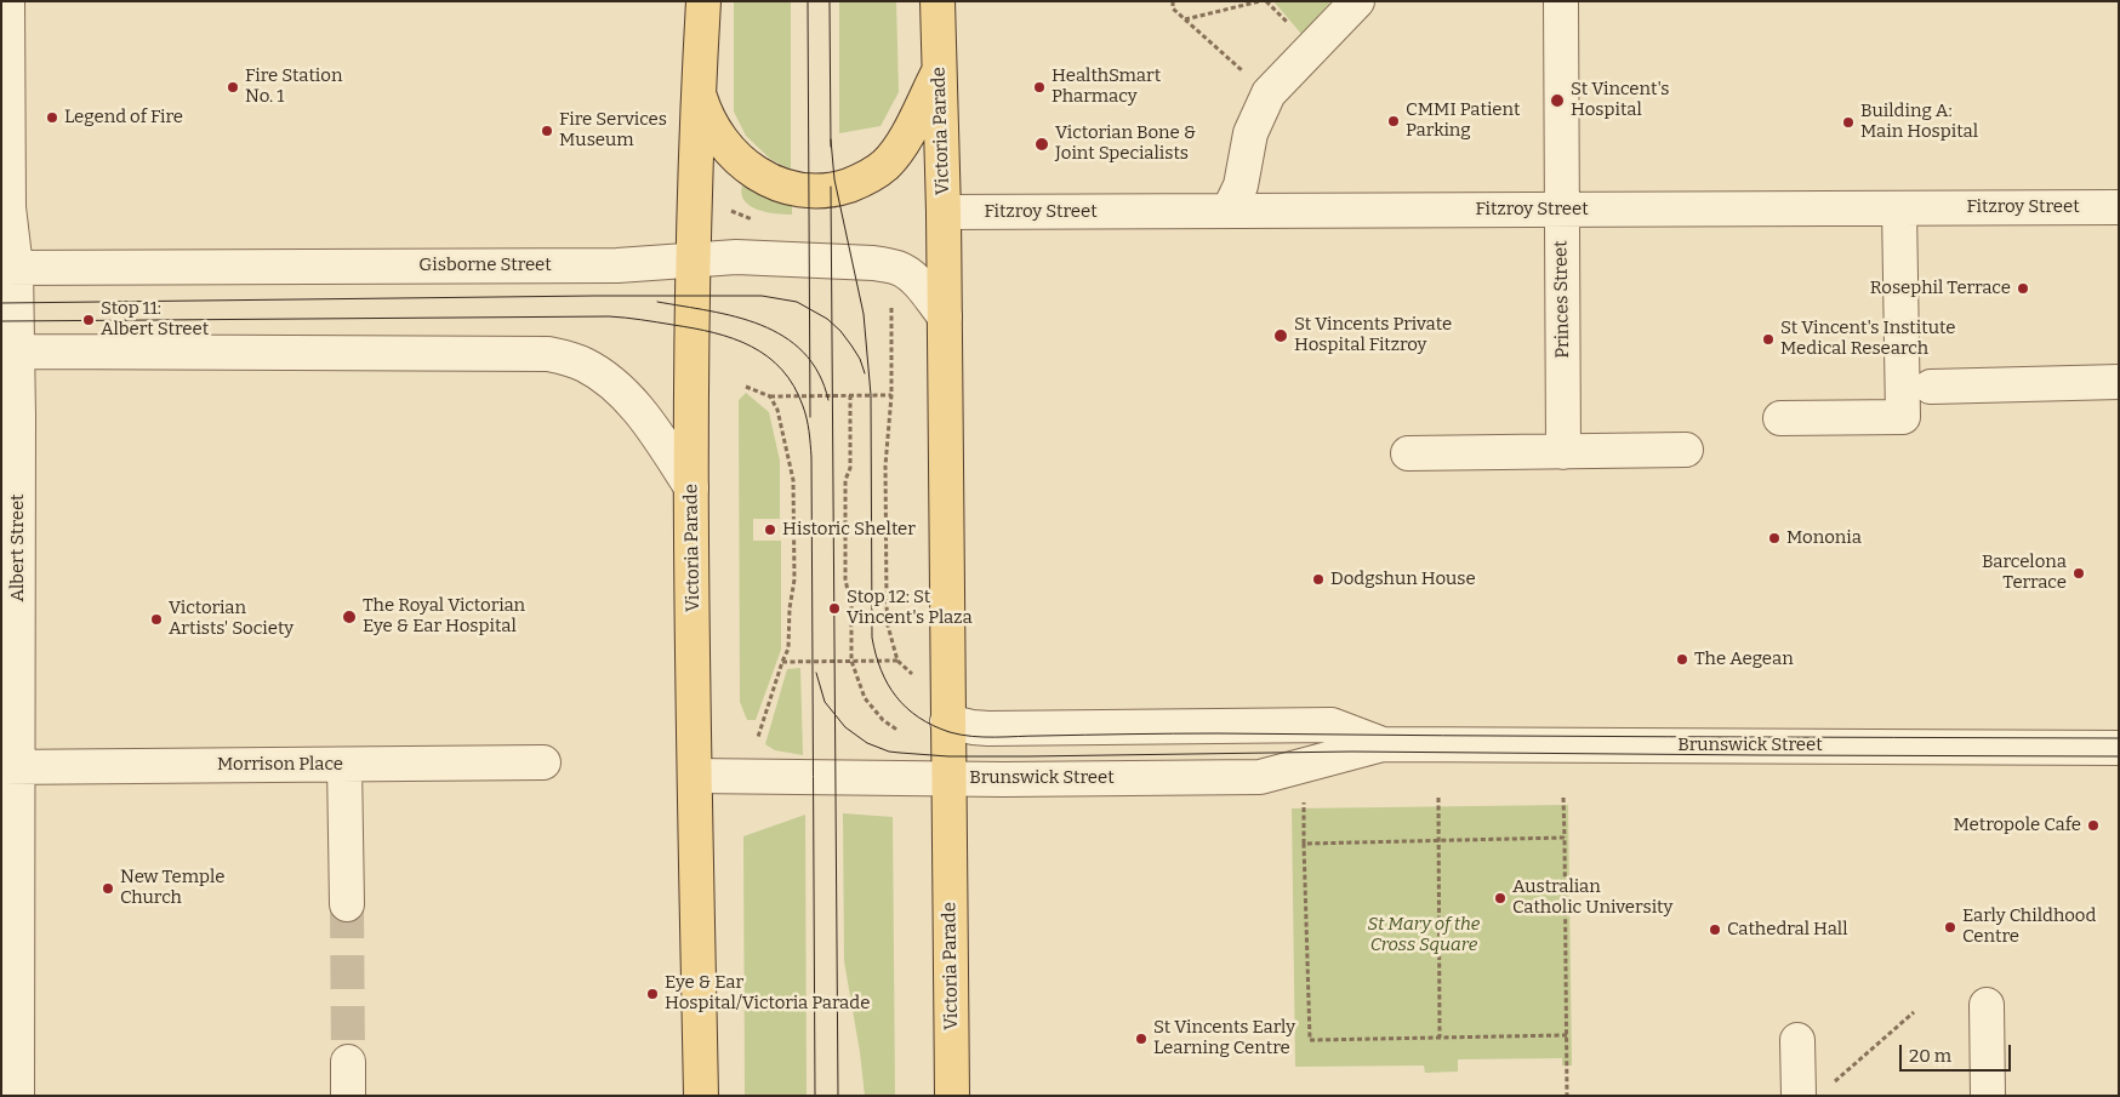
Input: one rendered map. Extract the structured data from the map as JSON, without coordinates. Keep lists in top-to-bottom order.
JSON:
{
  "streets": {
    "main road": ["Victoria Parade"],
    "street": [
      "Fitzroy Street",
      "Gisborne Street",
      "Princes Street",
      "Albert Street",
      "Brunswick Street",
      "Morrison Place"
    ]
  },
  "crossings": [
    ["Victoria Parade", "Fitzroy Street"],
    ["Victoria Parade", "Gisborne Street"],
    ["Victoria Parade", "Brunswick Street"],
    ["Fitzroy Street", "Princes Street"],
    ["Gisborne Street", "Albert Street"],
    ["Albert Street", "Morrison Place"]
  ],
  "parks": ["St Mary of the Cross Square"],
  "places": [
    "Fire Station No. 1",
    "HealthSmart Pharmacy",
    "St Vincent's Hospital",
    "Legend of Fire",
    "CMMI Patient Parking",
    "Building A: Main Hospital",
    "Fire Services Museum",
    "Victorian Bone & Joint Specialists",
    "Rosephil Terrace",
    "Stop 11: Albert Street",
    "St Vincents Private Hospital Fitzroy",
    "St Vincent's Institute Medical Research",
    "Historic Shelter",
    "Mononia",
    "Barcelona Terrace",
    "Dodgshun House",
    "Stop 12: St Vincent's Plaza",
    "The Royal Victorian Eye & Ear Hospital",
    "Victorian Artists' Society",
    "The Aegean",
    "Metropole Cafe",
    "New Temple Church",
    "Australian Catholic University",
    "Early Childhood Centre",
    "Cathedral Hall",
    "Eye & Ear Hospital/Victoria Parade",
    "St Vincents Early Learning Centre"
  ],
  "scale_bar": "20 m"
}
